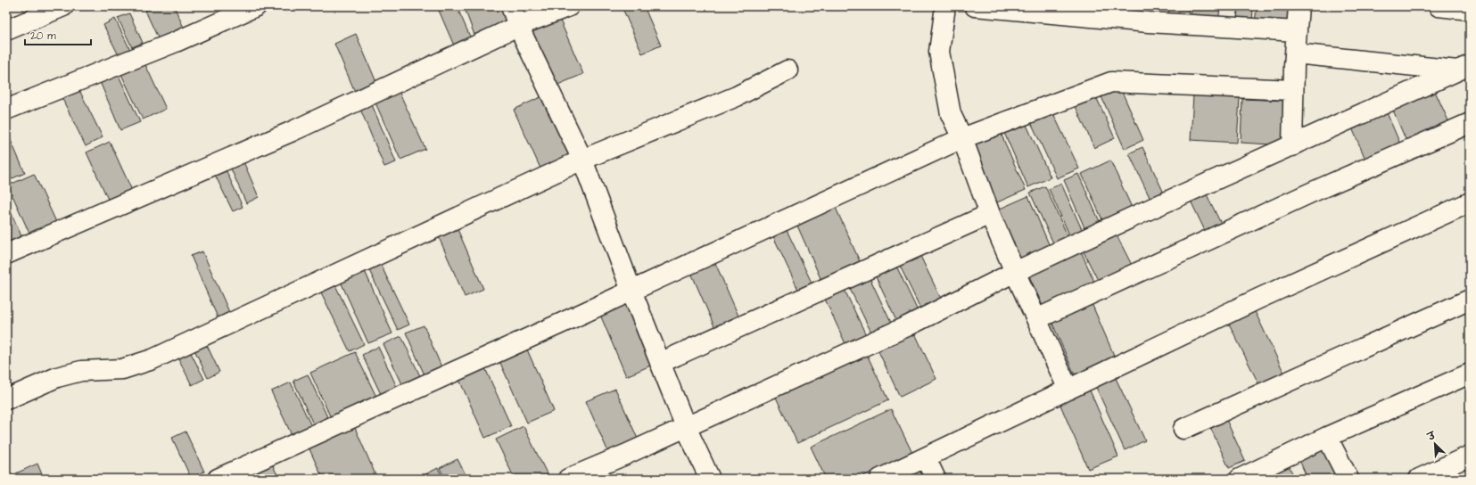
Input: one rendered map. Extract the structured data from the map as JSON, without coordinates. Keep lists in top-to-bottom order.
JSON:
{
  "scale_bar": "20 m",
  "north": "top left"
}
